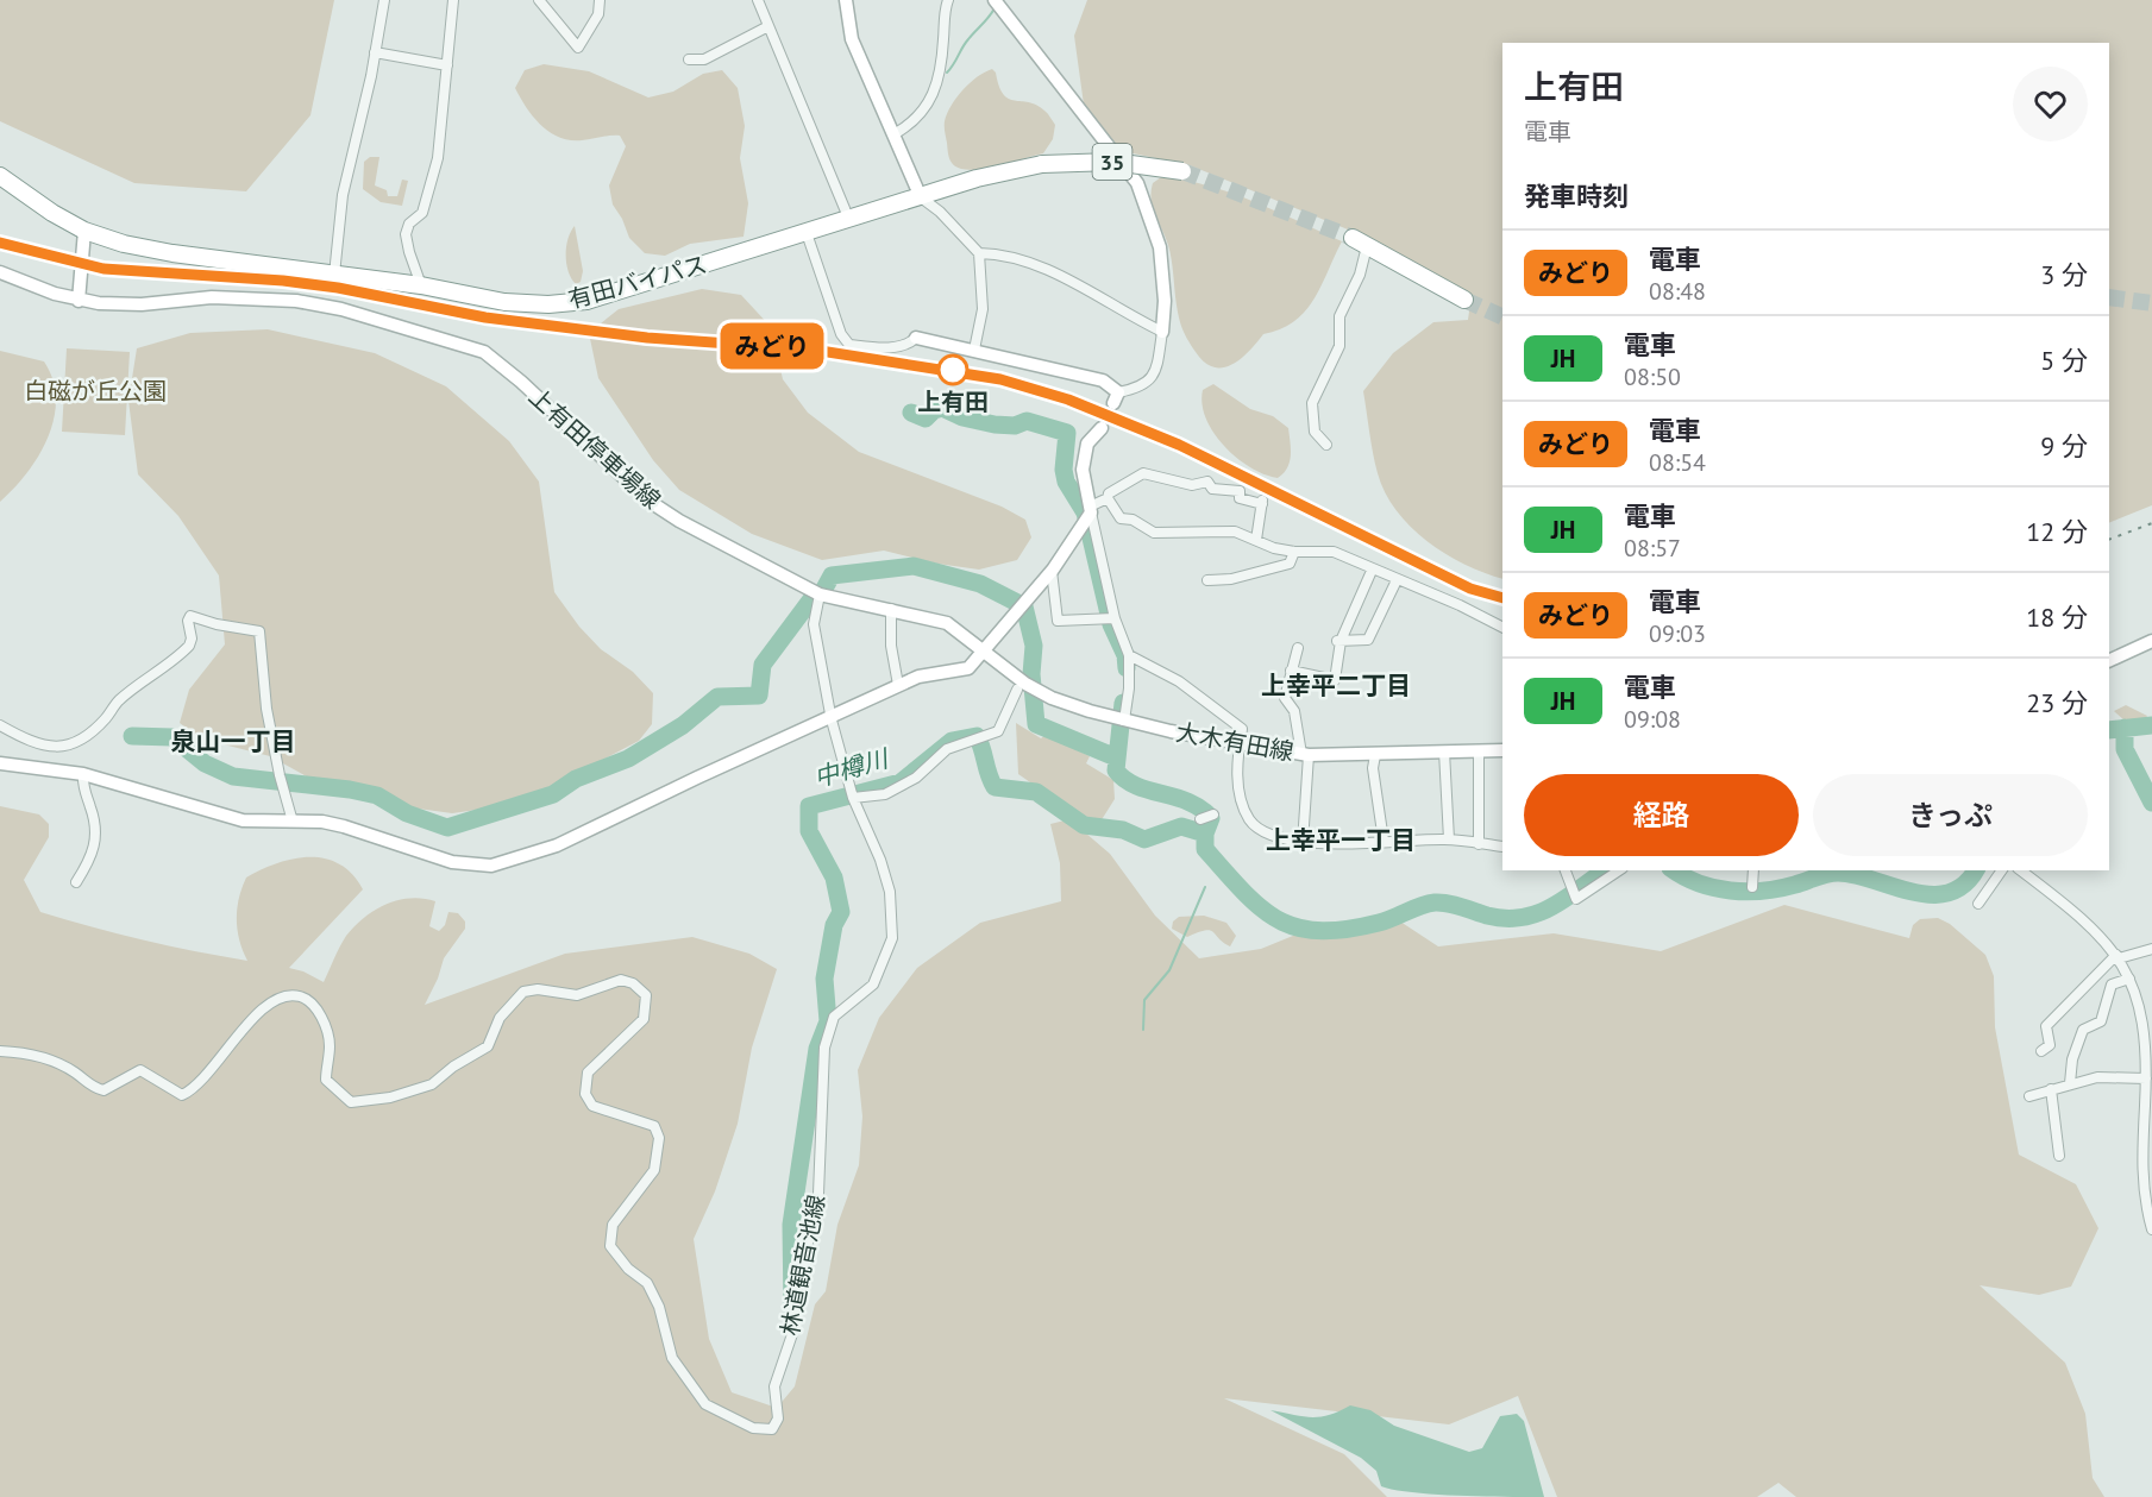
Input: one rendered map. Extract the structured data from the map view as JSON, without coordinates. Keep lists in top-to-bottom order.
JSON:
{
  "streets": {
    "highway": ["35", "有田バイパス"],
    "main road": ["上有田停車場線", "大木有田線"],
    "street": ["林道観音池線"]
  },
  "crossings": [
    ["35", "有田バイパス"],
    ["上有田停車場線", "大木有田線"]
  ],
  "districts": ["上幸平二丁目", "泉山一丁目", "上幸平一丁目"],
  "water": ["中樽川"],
  "parks": ["白磁が丘公園"],
  "places": ["上有田"],
  "page": {
    "on_map": "みどり",
    "heading": [
      ["上有田", "電車"],
      "発車時刻"
    ],
    "list": [
      {
        "mark": "みどり",
        "name": "電車",
        "note": "08:48",
        "value": "3 分"
      },
      {
        "mark": "JH",
        "name": "電車",
        "note": "08:50",
        "value": "5 分"
      },
      {
        "mark": "みどり",
        "name": "電車",
        "note": "08:54",
        "value": "9 分"
      },
      {
        "mark": "JH",
        "name": "電車",
        "note": "08:57",
        "value": "12 分"
      },
      {
        "mark": "みどり",
        "name": "電車",
        "note": "09:03",
        "value": "18 分"
      },
      {
        "mark": "JH",
        "name": "電車",
        "note": "09:08",
        "value": "23 分"
      }
    ],
    "buttons": ["経路", "きっぷ"]
  }
}
